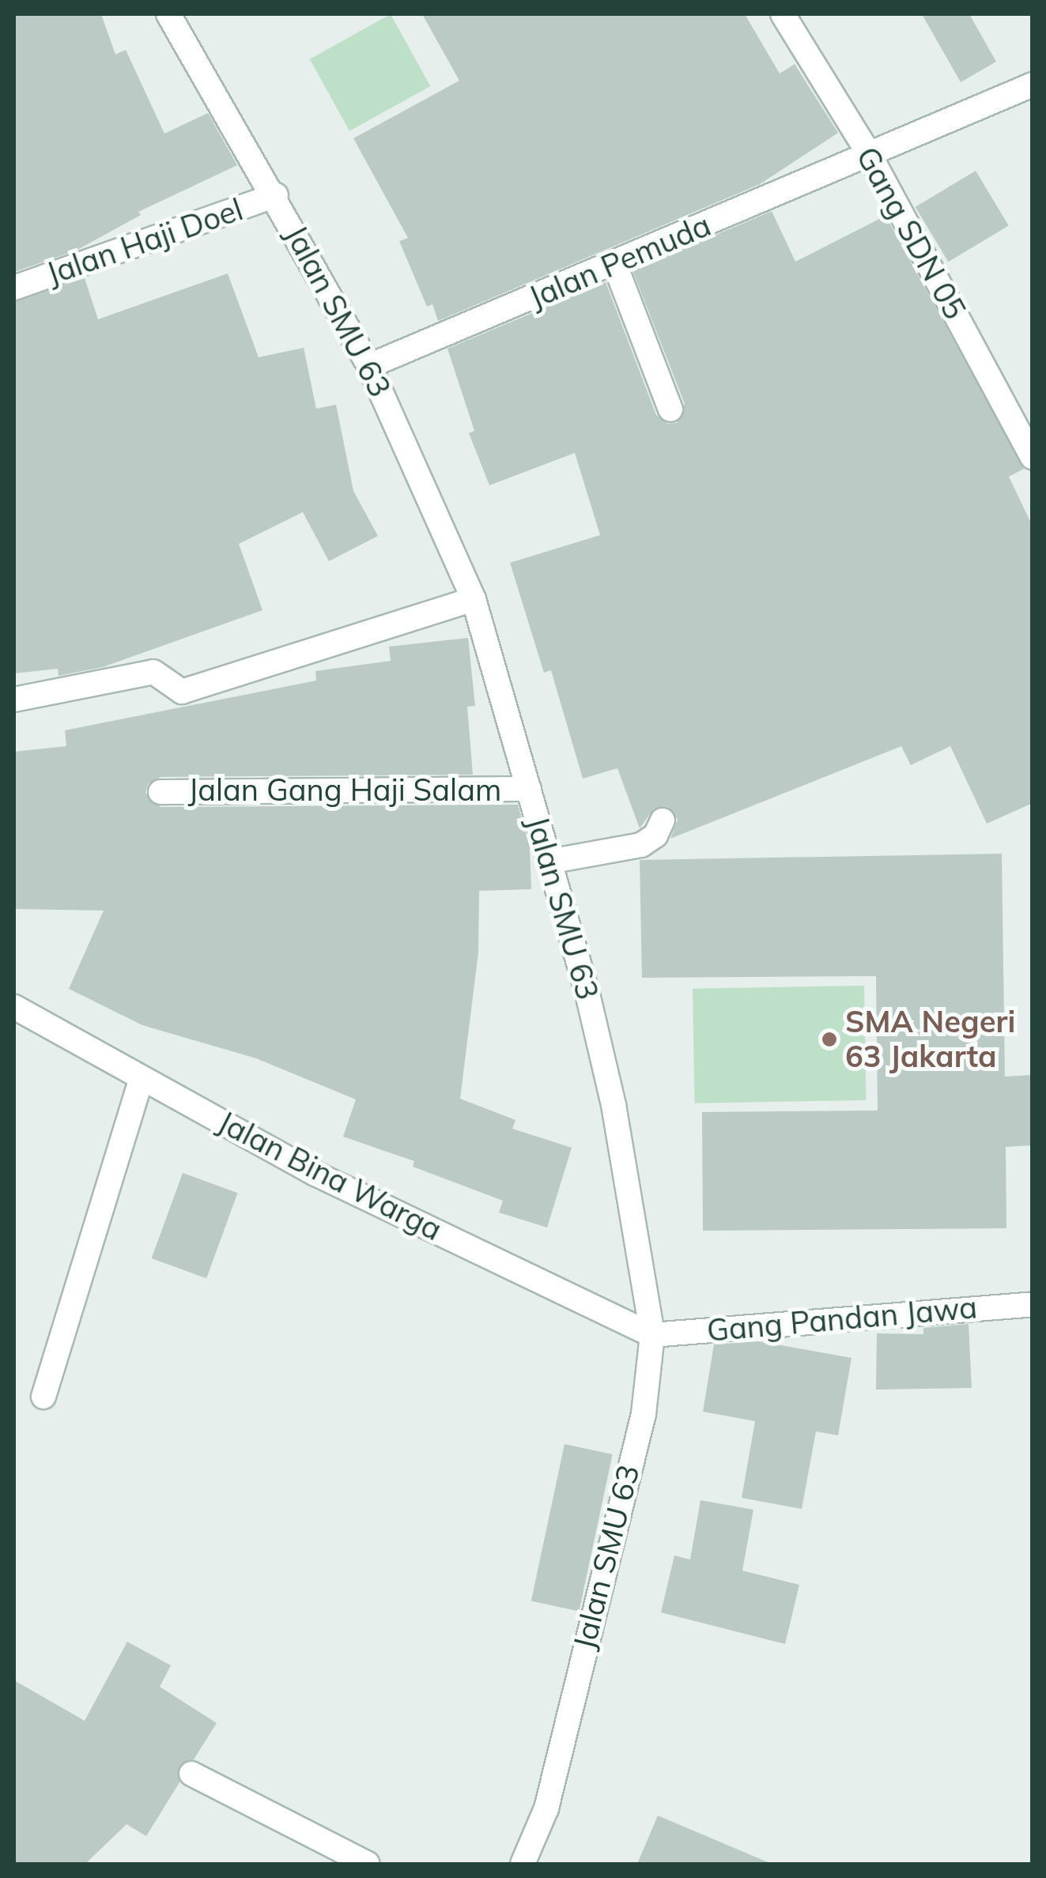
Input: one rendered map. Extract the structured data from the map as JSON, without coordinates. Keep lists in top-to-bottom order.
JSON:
{
  "streets": {
    "street": [
      "Gang SDN 05",
      "Jalan Haji Doel",
      "Jalan Pemuda",
      "Jalan SMU 63",
      "Jalan Gang Haji Salam",
      "Jalan Bina Warga",
      "Gang Pandan Jawa"
    ]
  },
  "crossings": [
    ["Gang SDN 05", "Jalan Pemuda"],
    ["Jalan Haji Doel", "Jalan SMU 63"],
    ["Jalan Pemuda", "Jalan SMU 63"],
    ["Jalan SMU 63", "Jalan Gang Haji Salam"],
    ["Jalan SMU 63", "Jalan Bina Warga"],
    ["Jalan SMU 63", "Gang Pandan Jawa"],
    ["Jalan Bina Warga", "Gang Pandan Jawa"]
  ],
  "places": ["SMA Negeri 63 Jakarta"]
}
